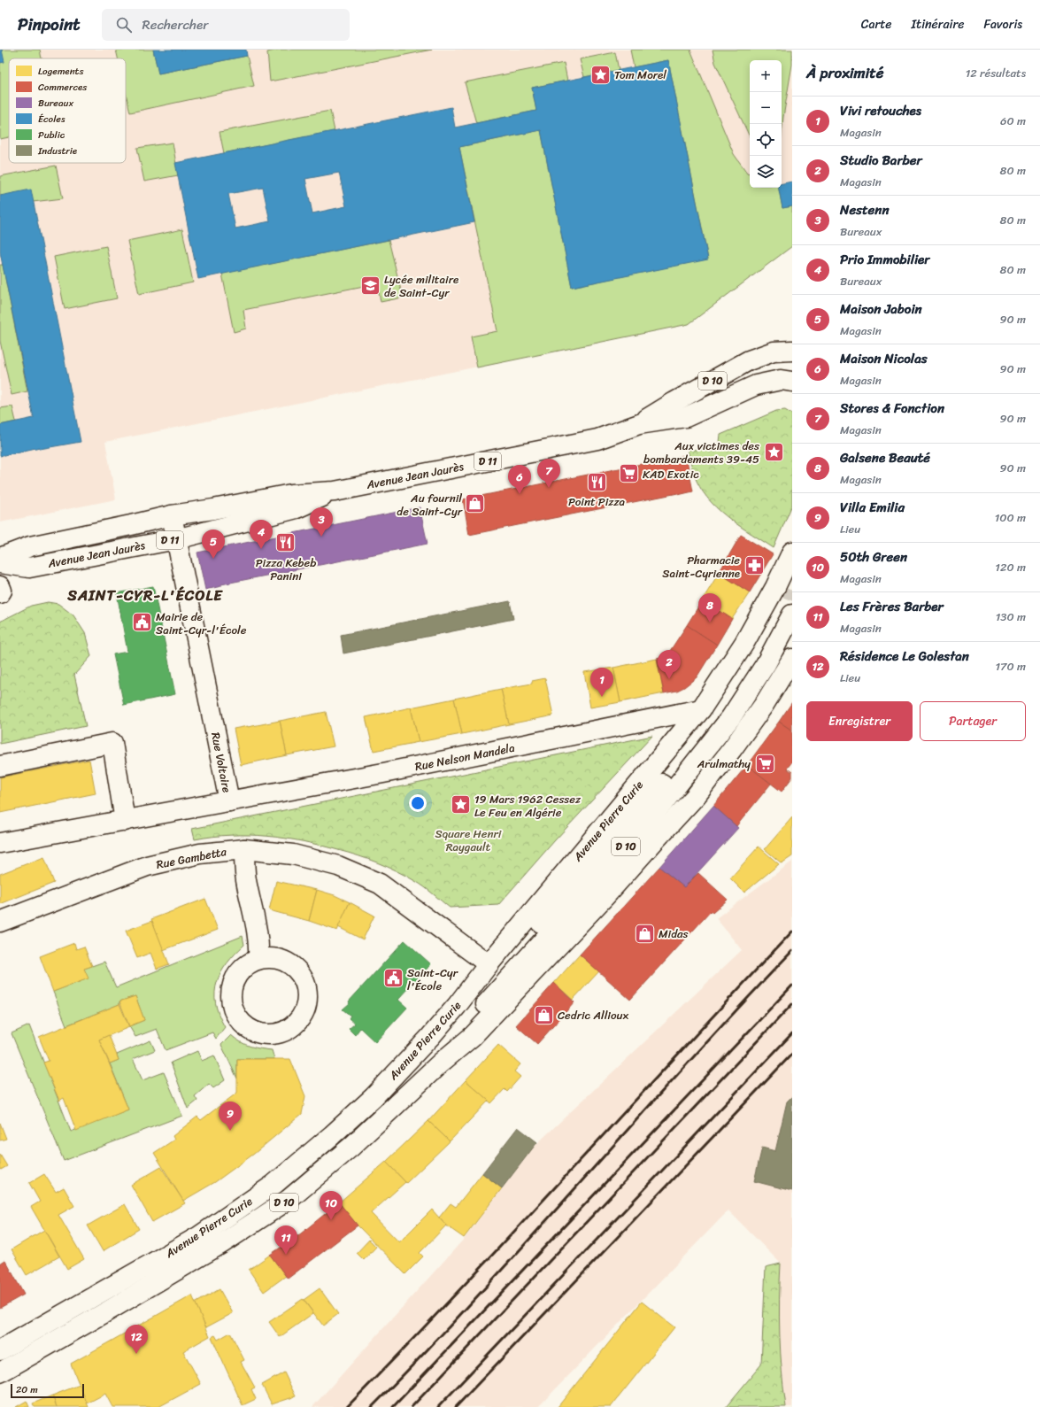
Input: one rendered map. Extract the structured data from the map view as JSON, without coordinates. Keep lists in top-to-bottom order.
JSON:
{
  "streets": {
    "main road": [
      "D 10",
      "D 11",
      "Avenue Jean Jaurès",
      "Rue Nelson Mandela",
      "Rue Voltaire",
      "Avenue Pierre Curie",
      "Rue Gambetta"
    ]
  },
  "crossings": [
    ["D 10", "Avenue Jean Jaurès"],
    ["D 10", "Avenue Pierre Curie"],
    ["Avenue Jean Jaurès", "Rue Voltaire"],
    ["Rue Nelson Mandela", "Rue Voltaire"],
    ["Rue Nelson Mandela", "Avenue Pierre Curie"],
    ["Avenue Pierre Curie", "Rue Gambetta"]
  ],
  "districts": ["SAINT-CYR-L'ÉCOLE"],
  "parks": ["Square Henri Raygault"],
  "places": {
    "place": ["Tom Morel", "Aux victimes des bombardements 39-45", "19 Mars 1962 Cessez Le Feu en Algérie"],
    "school or university": ["Lycée militaire de Saint-Cyr"],
    "supermarket": ["KAD Exotic", "Arulmathy"],
    "restaurant": ["Point Pizza", "Pizza Kebeb Panini"],
    "shop": ["Au fournil de Saint-Cyr", "Midas", "Cedric Allioux"],
    "pharmacy": ["Pharmacie Saint-Cyrienne"],
    "public building": ["Mairie de Saint-Cyr-l'École", "Saint-Cyr l'École"]
  },
  "legend": [
    "Logements",
    "Commerces",
    "Bureaux",
    "Écoles",
    "Public",
    "Industrie"
  ],
  "scale_bar": "20 m",
  "page": {
    "header": "Pinpoint",
    "search": "Rechercher",
    "nav": ["Carte", "Itinéraire", "Favoris"],
    "heading": ["À proximité", "12 résultats"],
    "map_buttons": ["+", "−"],
    "list": [
      {
        "mark": "1",
        "name": "Vivi retouches",
        "note": "Magasin",
        "value": "60 m"
      },
      {
        "mark": "2",
        "name": "Studio Barber",
        "note": "Magasin",
        "value": "80 m"
      },
      {
        "mark": "3",
        "name": "Nestenn",
        "note": "Bureaux",
        "value": "80 m"
      },
      {
        "mark": "4",
        "name": "Prio Immobilier",
        "note": "Bureaux",
        "value": "80 m"
      },
      {
        "mark": "5",
        "name": "Maison Jaboin",
        "note": "Magasin",
        "value": "90 m"
      },
      {
        "mark": "6",
        "name": "Maison Nicolas",
        "note": "Magasin",
        "value": "90 m"
      },
      {
        "mark": "7",
        "name": "Stores & Fonction",
        "note": "Magasin",
        "value": "90 m"
      },
      {
        "mark": "8",
        "name": "Galsene Beauté",
        "note": "Magasin",
        "value": "90 m"
      },
      {
        "mark": "9",
        "name": "Villa Emilia",
        "note": "Lieu",
        "value": "100 m"
      },
      {
        "mark": "10",
        "name": "50th Green",
        "note": "Magasin",
        "value": "120 m"
      },
      {
        "mark": "11",
        "name": "Les Frères Barber",
        "note": "Magasin",
        "value": "130 m"
      },
      {
        "mark": "12",
        "name": "Résidence Le Golestan",
        "note": "Lieu",
        "value": "170 m"
      }
    ],
    "pins": [
      "7",
      "6",
      "3",
      "4",
      "5",
      "8",
      "2",
      "1",
      "9",
      "10",
      "11",
      "12"
    ],
    "buttons": ["Enregistrer", "Partager"],
    "scale": "20 m"
  }
}
